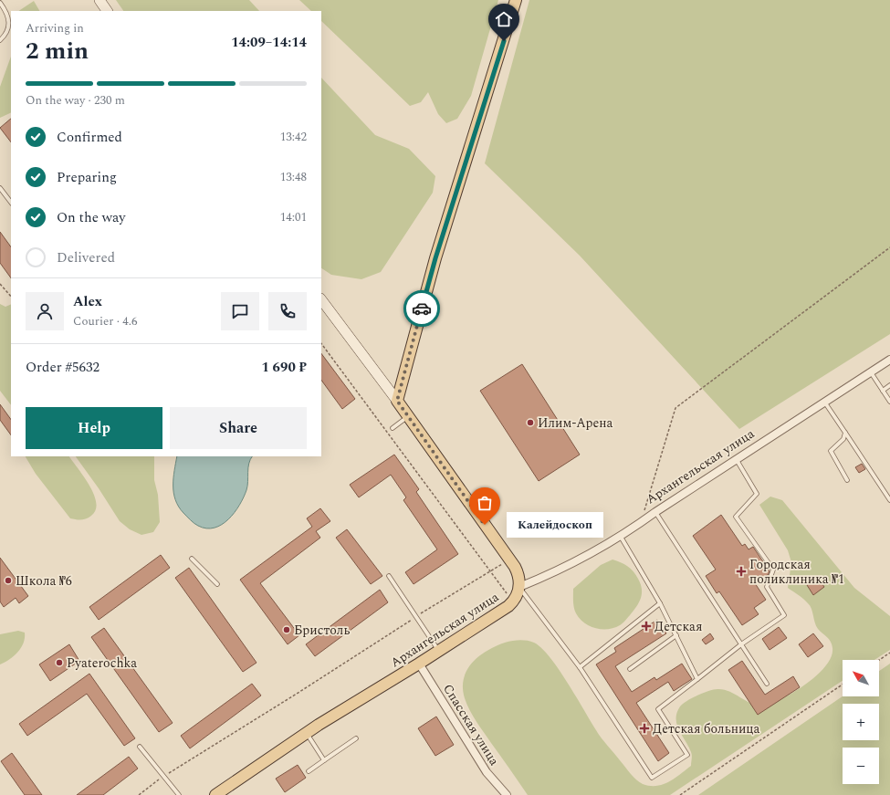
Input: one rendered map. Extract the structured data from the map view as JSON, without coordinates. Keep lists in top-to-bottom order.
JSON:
{
  "streets": {
    "main road": ["Архангельская улица"],
    "street": ["Спасская улица"]
  },
  "crossings": [
    ["Архангельская улица", "Спасская улица"]
  ],
  "places": {
    "other": [
      "Илим-Арена",
      "Калейдоскоп",
      "Школа №6",
      "Бристоль",
      "Pyaterochka"
    ],
    "health": ["Городская поликлиника №1", "Детская", "Детская больница"]
  },
  "north": "top left",
  "page": {
    "heading": ["2 min", "Arriving in", "14:09–14:14"],
    "panel": [
      "Alex",
      "Courier · 4.6",
      "Order #5632",
      "1 690 ₽"
    ],
    "bar": "On the way · 230 m",
    "list": [
      ["Confirmed", "13:42"],
      ["Preparing", "13:48"],
      ["On the way", "14:01"],
      "Delivered"
    ],
    "buttons": ["Help", "Share"],
    "bubble": "Калейдоскоп",
    "map_buttons": ["+", "−"]
  }
}
